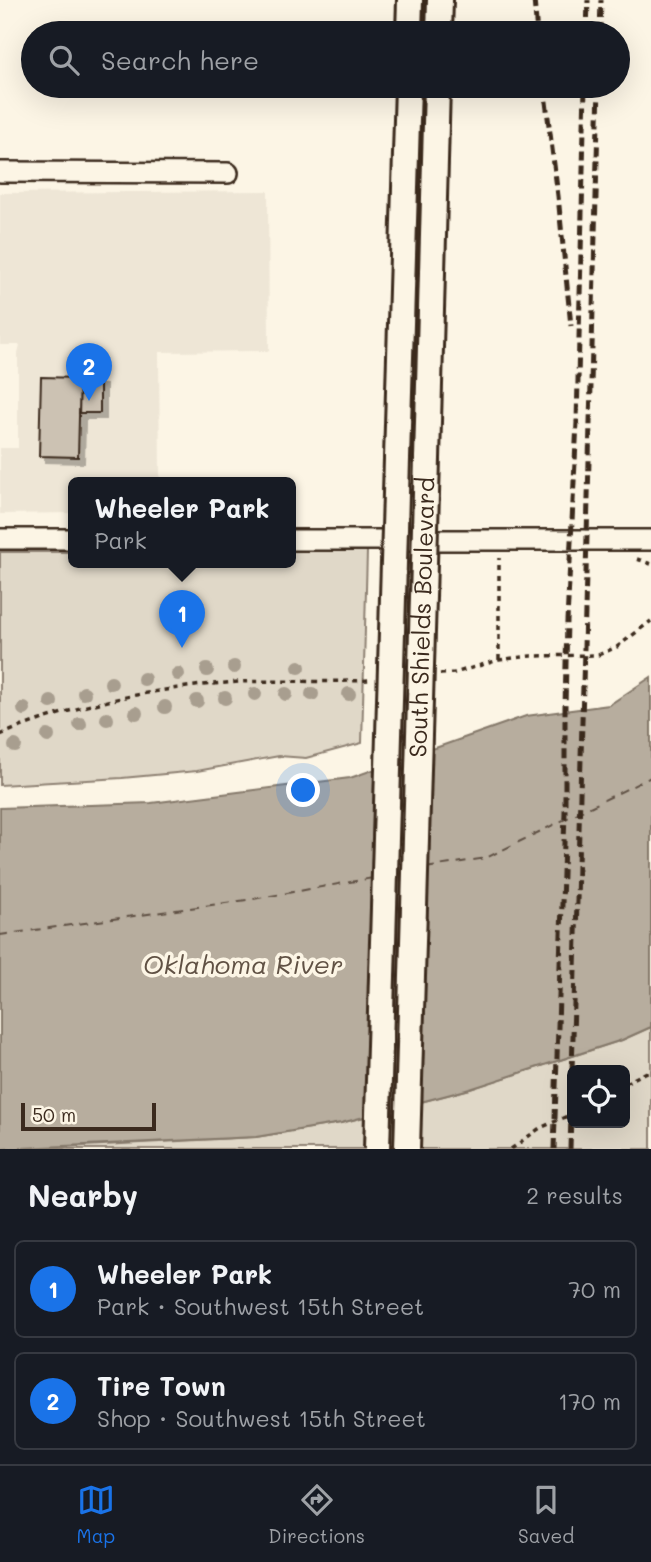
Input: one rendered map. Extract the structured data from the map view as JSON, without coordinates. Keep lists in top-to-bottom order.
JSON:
{
  "streets": {
    "main road": ["South Shields Boulevard"]
  },
  "water": ["Oklahoma River"],
  "scale_bar": "50 m",
  "page": {
    "search": "Search here",
    "pins": ["2", "1"],
    "popup": ["Wheeler Park", "Park"],
    "scale": "50 m",
    "heading": ["Nearby", "2 results"],
    "list": [
      {
        "mark": "1",
        "name": "Wheeler Park",
        "note": "Park · Southwest 15th Street",
        "value": "70 m"
      },
      {
        "mark": "2",
        "name": "Tire Town",
        "note": "Shop · Southwest 15th Street",
        "value": "170 m"
      }
    ],
    "nav": ["Map", "Directions", "Saved"]
  }
}
